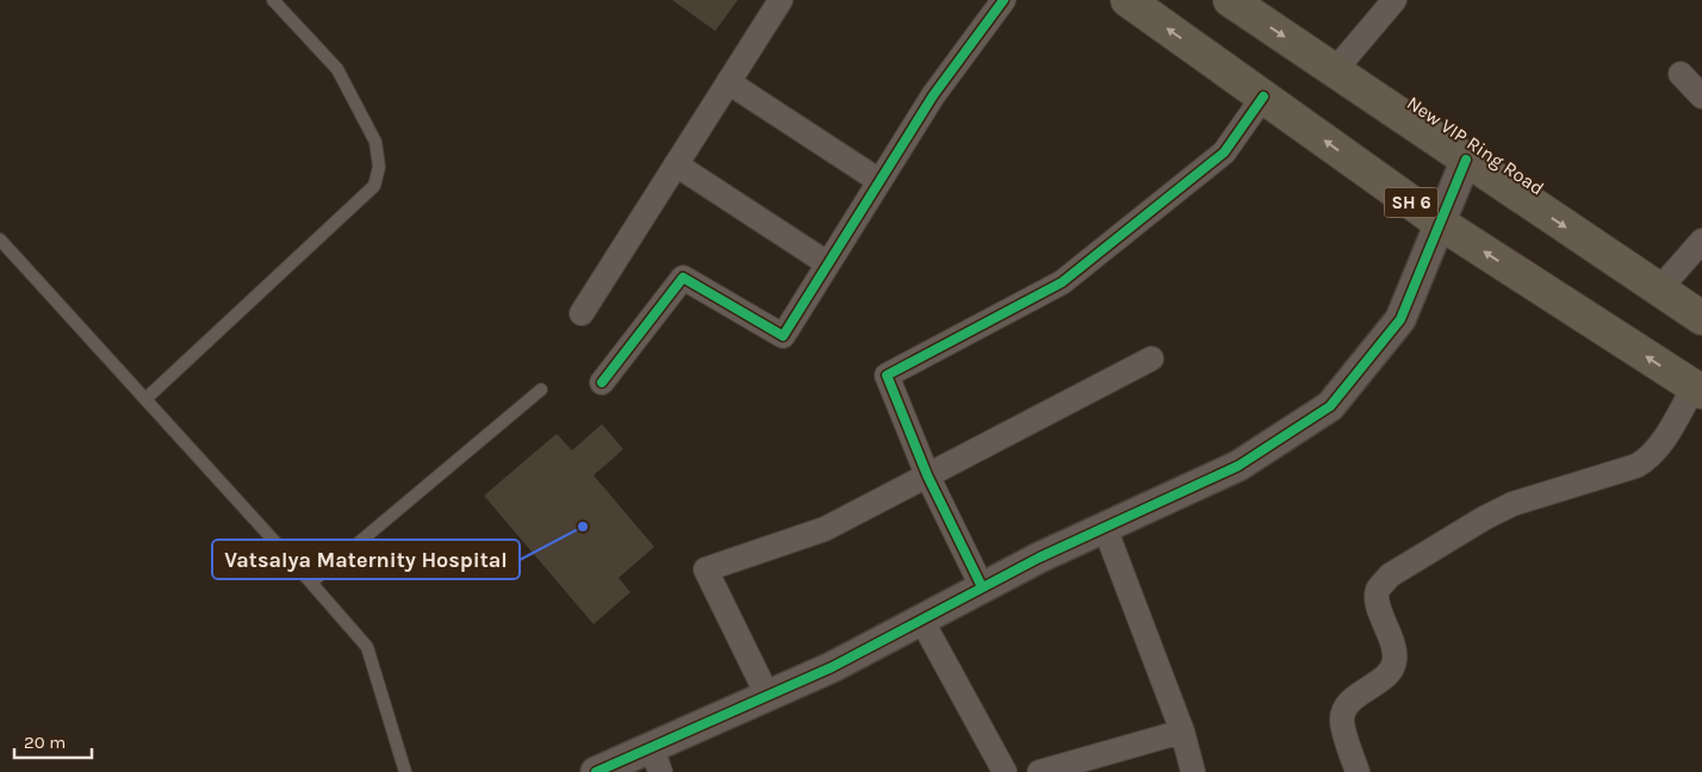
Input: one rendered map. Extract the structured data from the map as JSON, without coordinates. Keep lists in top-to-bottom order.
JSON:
{
  "streets": {
    "main road": ["New VIP Ring Road", "SH 6"]
  },
  "places": ["Vatsalya Maternity Hospital"],
  "scale_bar": "20 m"
}
